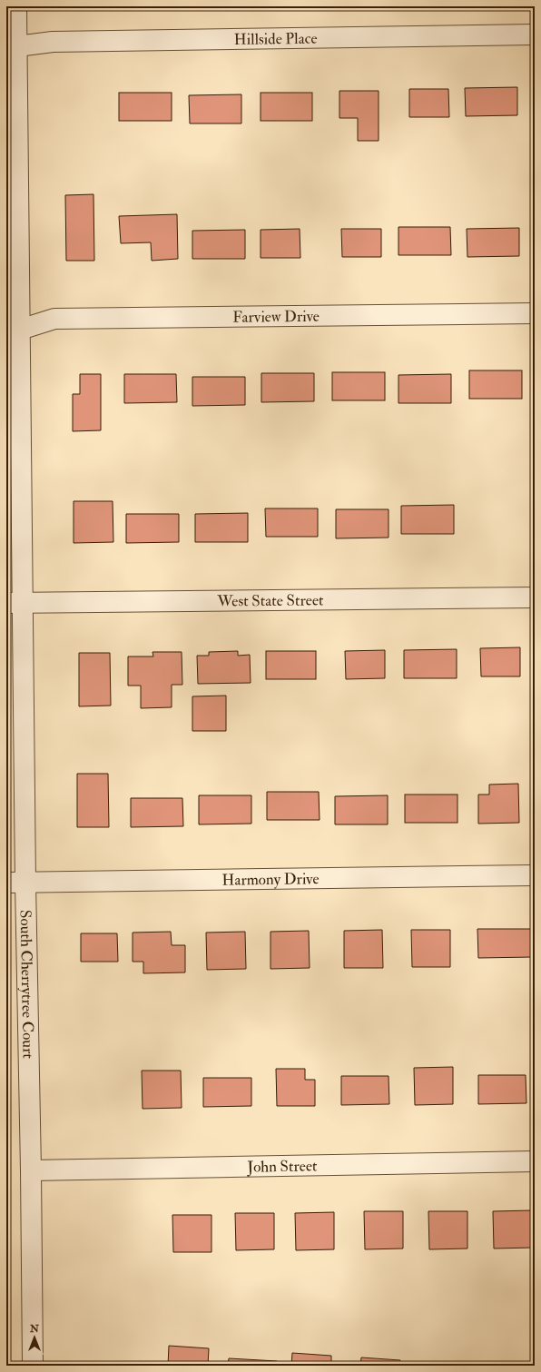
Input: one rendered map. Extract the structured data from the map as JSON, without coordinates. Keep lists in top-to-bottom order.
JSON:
{
  "streets": {
    "street": [
      "Hillside Place",
      "Farview Drive",
      "West State Street",
      "Harmony Drive",
      "South Cherrytree Court",
      "John Street"
    ]
  },
  "crossings": [
    ["Hillside Place", "South Cherrytree Court"],
    ["Farview Drive", "South Cherrytree Court"],
    ["West State Street", "South Cherrytree Court"],
    ["Harmony Drive", "South Cherrytree Court"],
    ["South Cherrytree Court", "John Street"]
  ],
  "north": "top"
}
